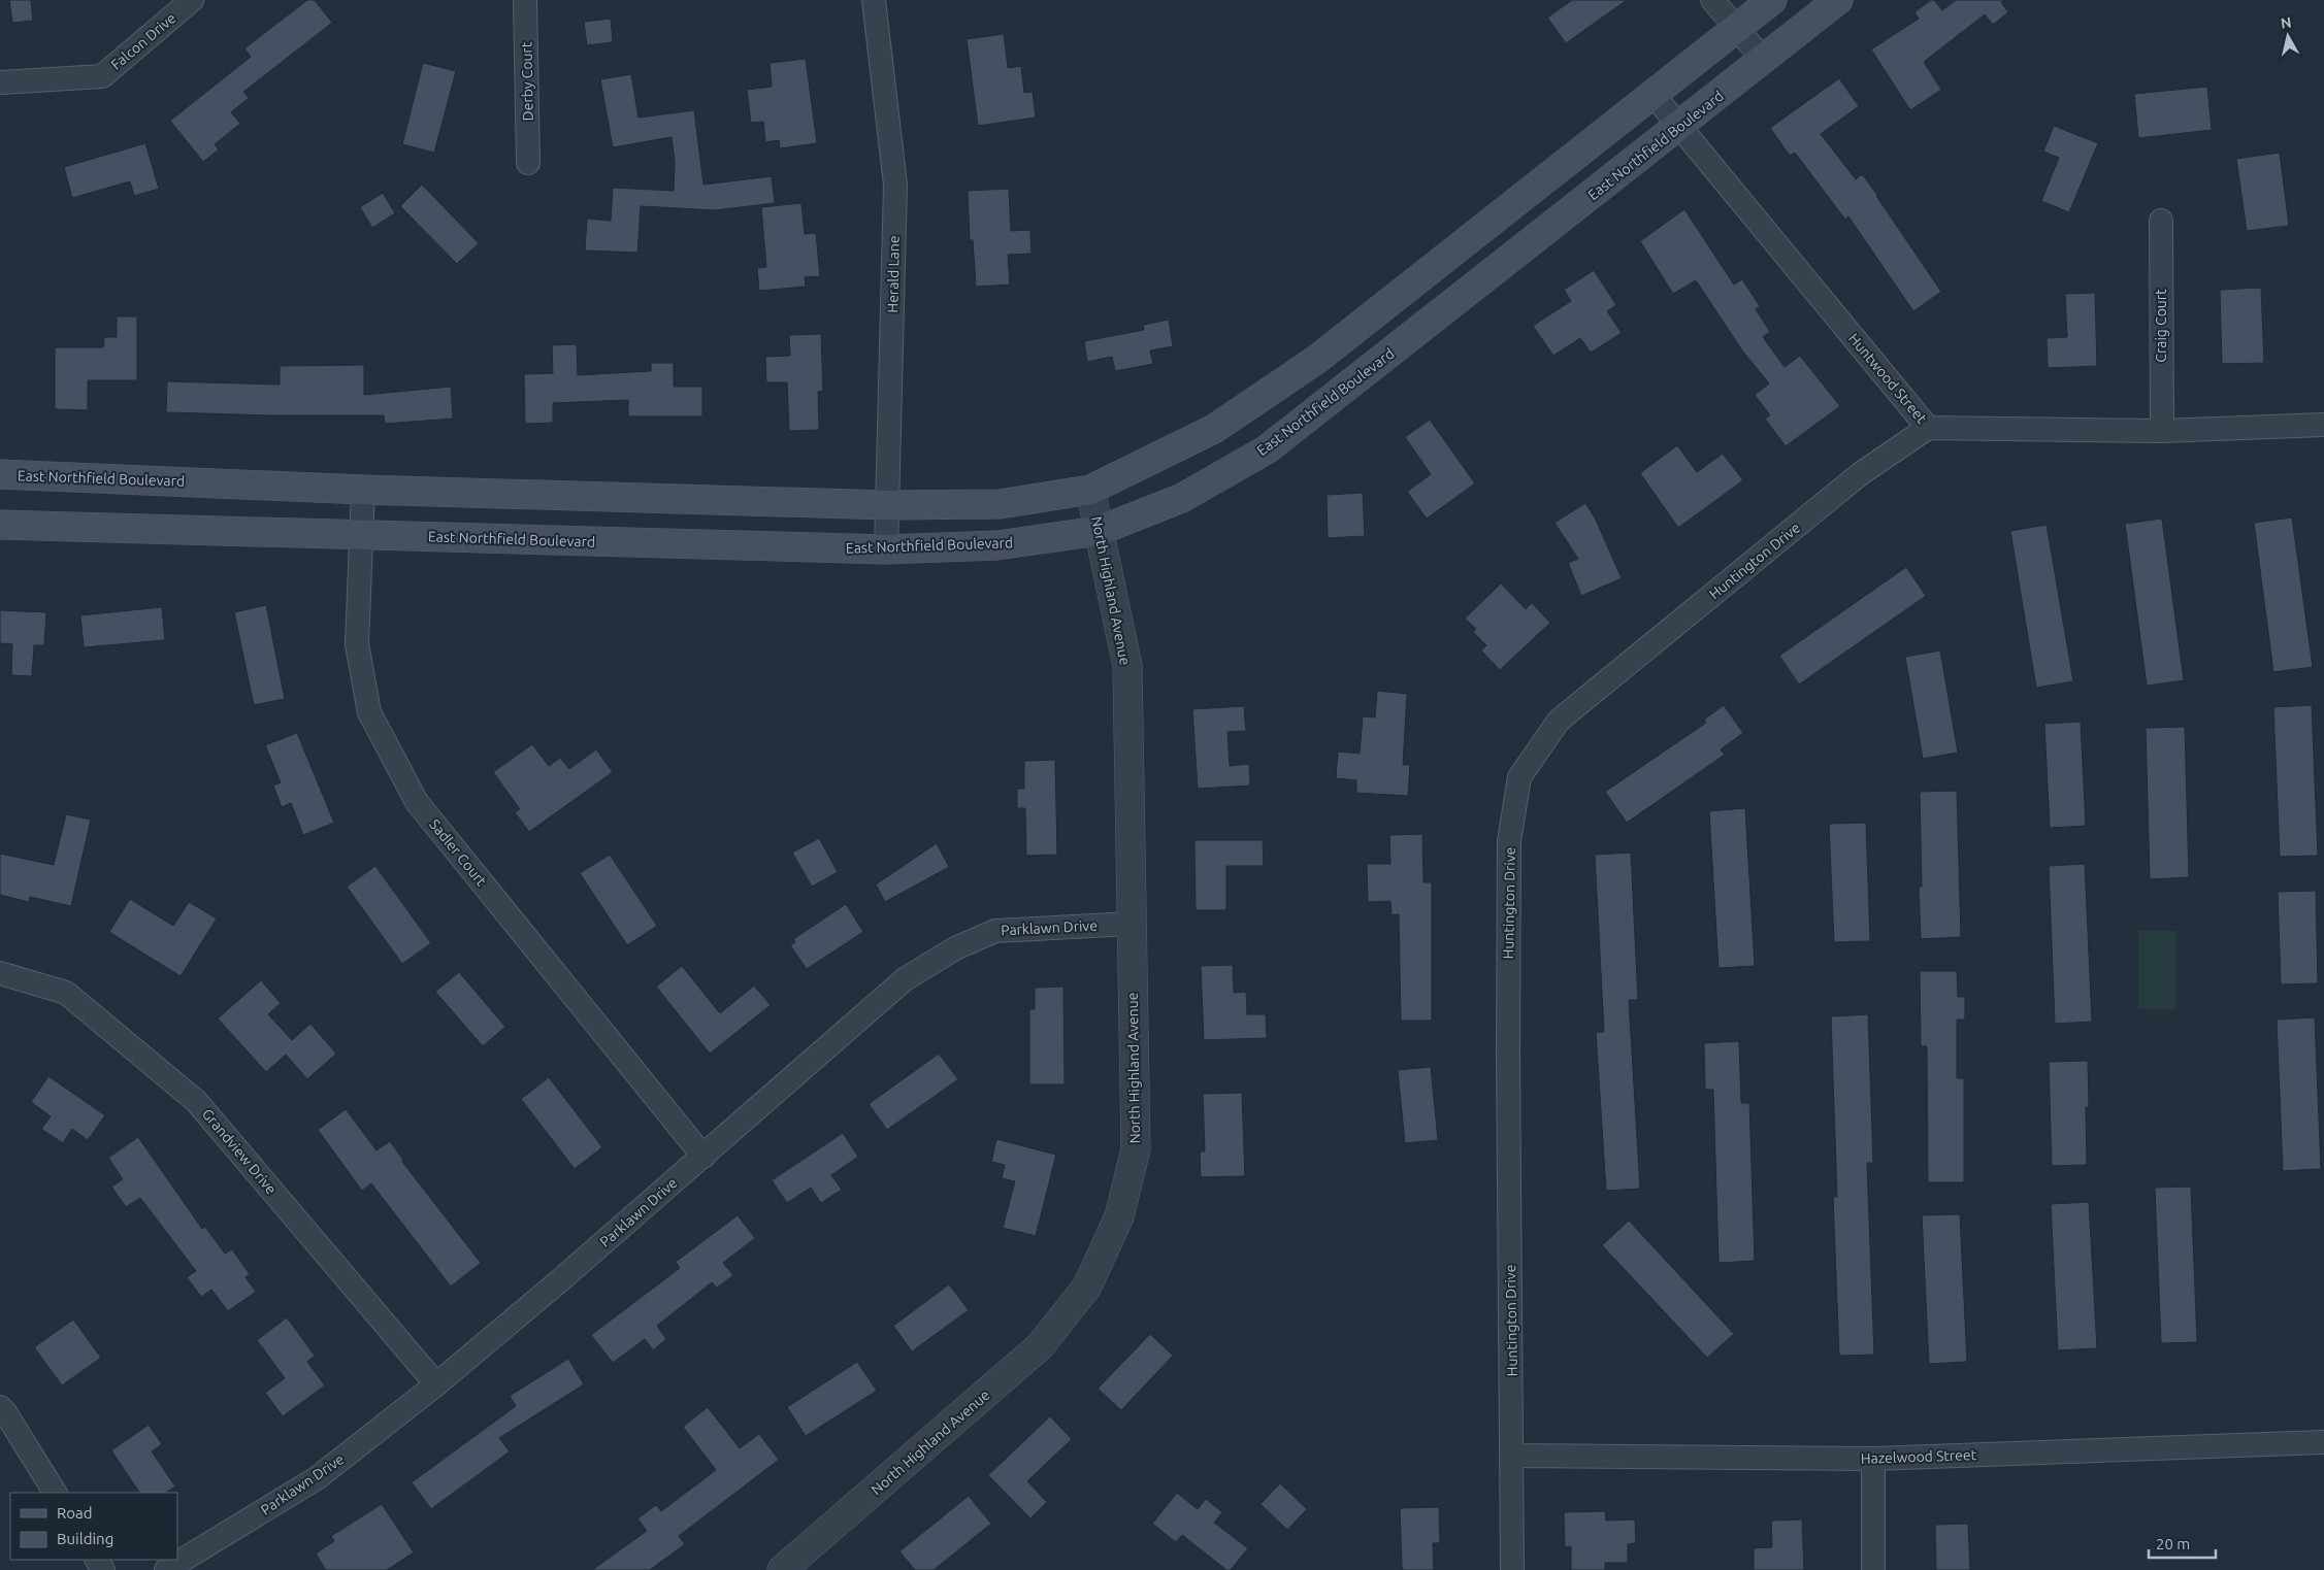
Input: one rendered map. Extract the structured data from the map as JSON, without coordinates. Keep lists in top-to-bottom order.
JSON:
{
  "streets": {
    "main road": ["East Northfield Boulevard"],
    "street": [
      "Falcon Drive",
      "Derby Court",
      "Herald Lane",
      "Craig Court",
      "Huntwood Street",
      "Huntington Drive",
      "North Highland Avenue",
      "Sadler Court",
      "Parklawn Drive",
      "Grandview Drive",
      "Hazelwood Street"
    ]
  },
  "crossings": [
    ["East Northfield Boulevard", "Herald Lane"],
    ["East Northfield Boulevard", "Huntwood Street"],
    ["East Northfield Boulevard", "North Highland Avenue"],
    ["East Northfield Boulevard", "Sadler Court"],
    ["Craig Court", "Huntwood Street"],
    ["Huntwood Street", "Huntington Drive"],
    ["Huntington Drive", "Hazelwood Street"],
    ["North Highland Avenue", "Parklawn Drive"],
    ["Sadler Court", "Parklawn Drive"],
    ["Parklawn Drive", "Grandview Drive"]
  ],
  "legend": ["Road", "Building"],
  "scale_bar": "20 m",
  "north": "top"
}
